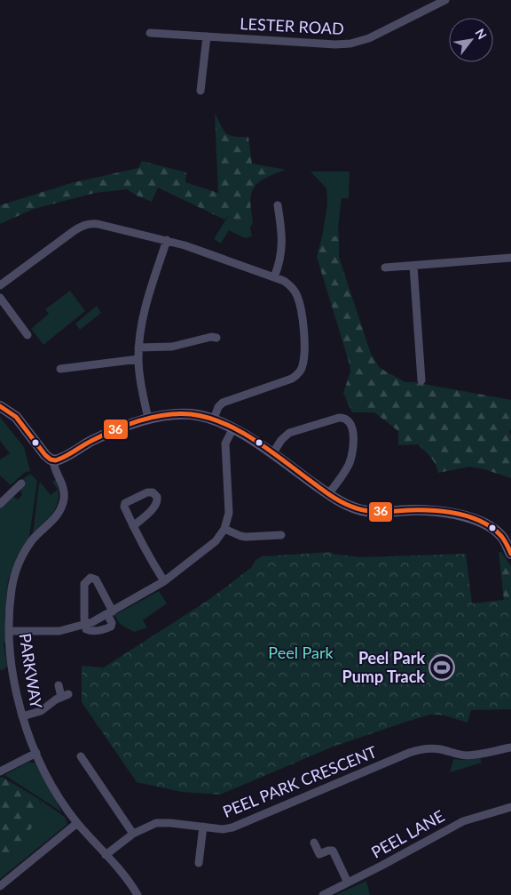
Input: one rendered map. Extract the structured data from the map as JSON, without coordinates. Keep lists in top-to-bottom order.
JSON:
{
  "streets": {
    "street": [
      "LESTER ROAD",
      "PARKWAY",
      "PEEL PARK CRESCENT",
      "PEEL LANE"
    ]
  },
  "crossings": [
    ["PARKWAY", "PEEL PARK CRESCENT"]
  ],
  "parks": ["Peel Park"],
  "places": {
    "sports": ["Peel Park Pump Track"]
  },
  "lines": ["transit line 36"],
  "north": "top right"
}
